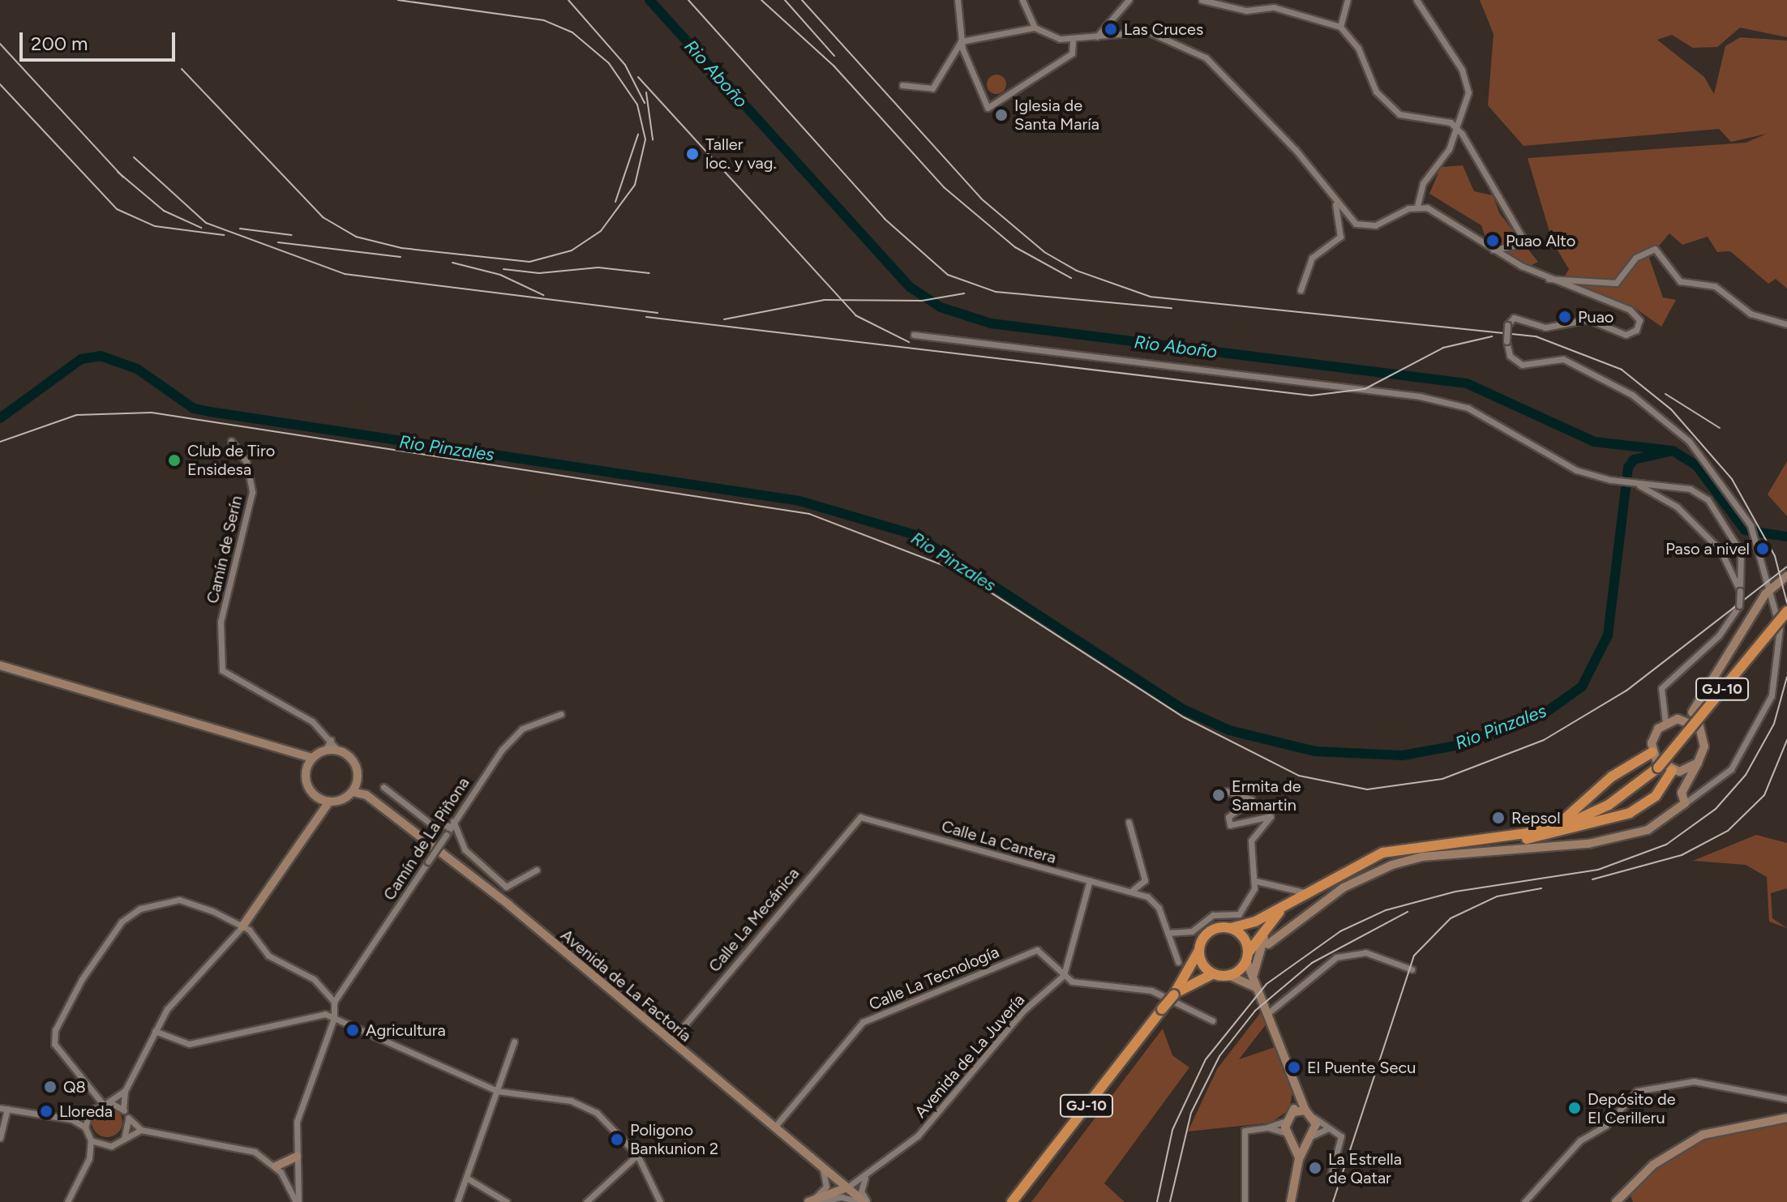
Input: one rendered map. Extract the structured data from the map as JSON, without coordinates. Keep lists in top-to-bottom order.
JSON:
{
  "streets": {
    "highway": ["GJ-10"],
    "street": [
      "Camín de Serín",
      "Camín de La Piñona",
      "Calle La Cantera",
      "Calle La Mecánica",
      "Calle La Tecnología",
      "Avenida de La Factoría",
      "Avenida de La Juvería"
    ]
  },
  "crossings": [
    ["Calle La Cantera", "Calle La Mecánica"],
    ["Calle La Mecánica", "Avenida de La Factoría"],
    ["Calle La Tecnología", "Avenida de La Factoría"],
    ["Calle La Tecnología", "Avenida de La Juvería"],
    ["Avenida de La Factoría", "Avenida de La Juvería"]
  ],
  "water": ["Rio Aboño", "Rio Pinzales"],
  "places": [
    "Las Cruces",
    "Iglesia de Santa María",
    "Taller loc. y vag.",
    "Puao Alto",
    "Puao",
    "Club de Tiro Ensidesa",
    "Paso a nivel",
    "Ermita de Samartin",
    "Repsol",
    "Agricultura",
    "El Puente Secu",
    "Q8",
    "Depósito de El Cerilleru",
    "Lloreda",
    "Poligono Bankunion 2",
    "La Estrella de Qatar"
  ],
  "scale_bar": "200 m"
}
